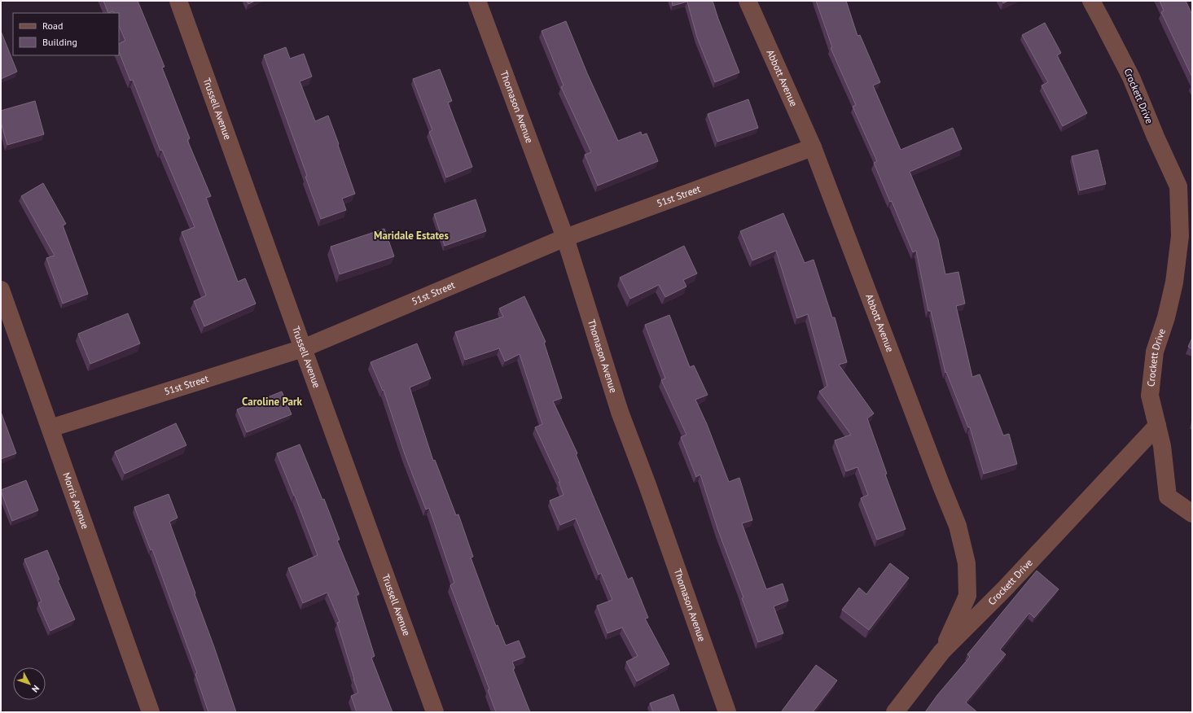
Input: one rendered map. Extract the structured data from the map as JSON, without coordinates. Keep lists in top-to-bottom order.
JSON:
{
  "streets": {
    "street": [
      "Abbott Avenue",
      "Crockett Drive",
      "Thomason Avenue",
      "Trussell Avenue",
      "51st Street",
      "Morris Avenue"
    ]
  },
  "crossings": [
    ["Abbott Avenue", "Crockett Drive"],
    ["Abbott Avenue", "51st Street"],
    ["Thomason Avenue", "51st Street"],
    ["Trussell Avenue", "51st Street"],
    ["51st Street", "Morris Avenue"]
  ],
  "districts": ["Maridale Estates", "Caroline Park"],
  "legend": ["Road", "Building"],
  "north": "bottom right"
}
